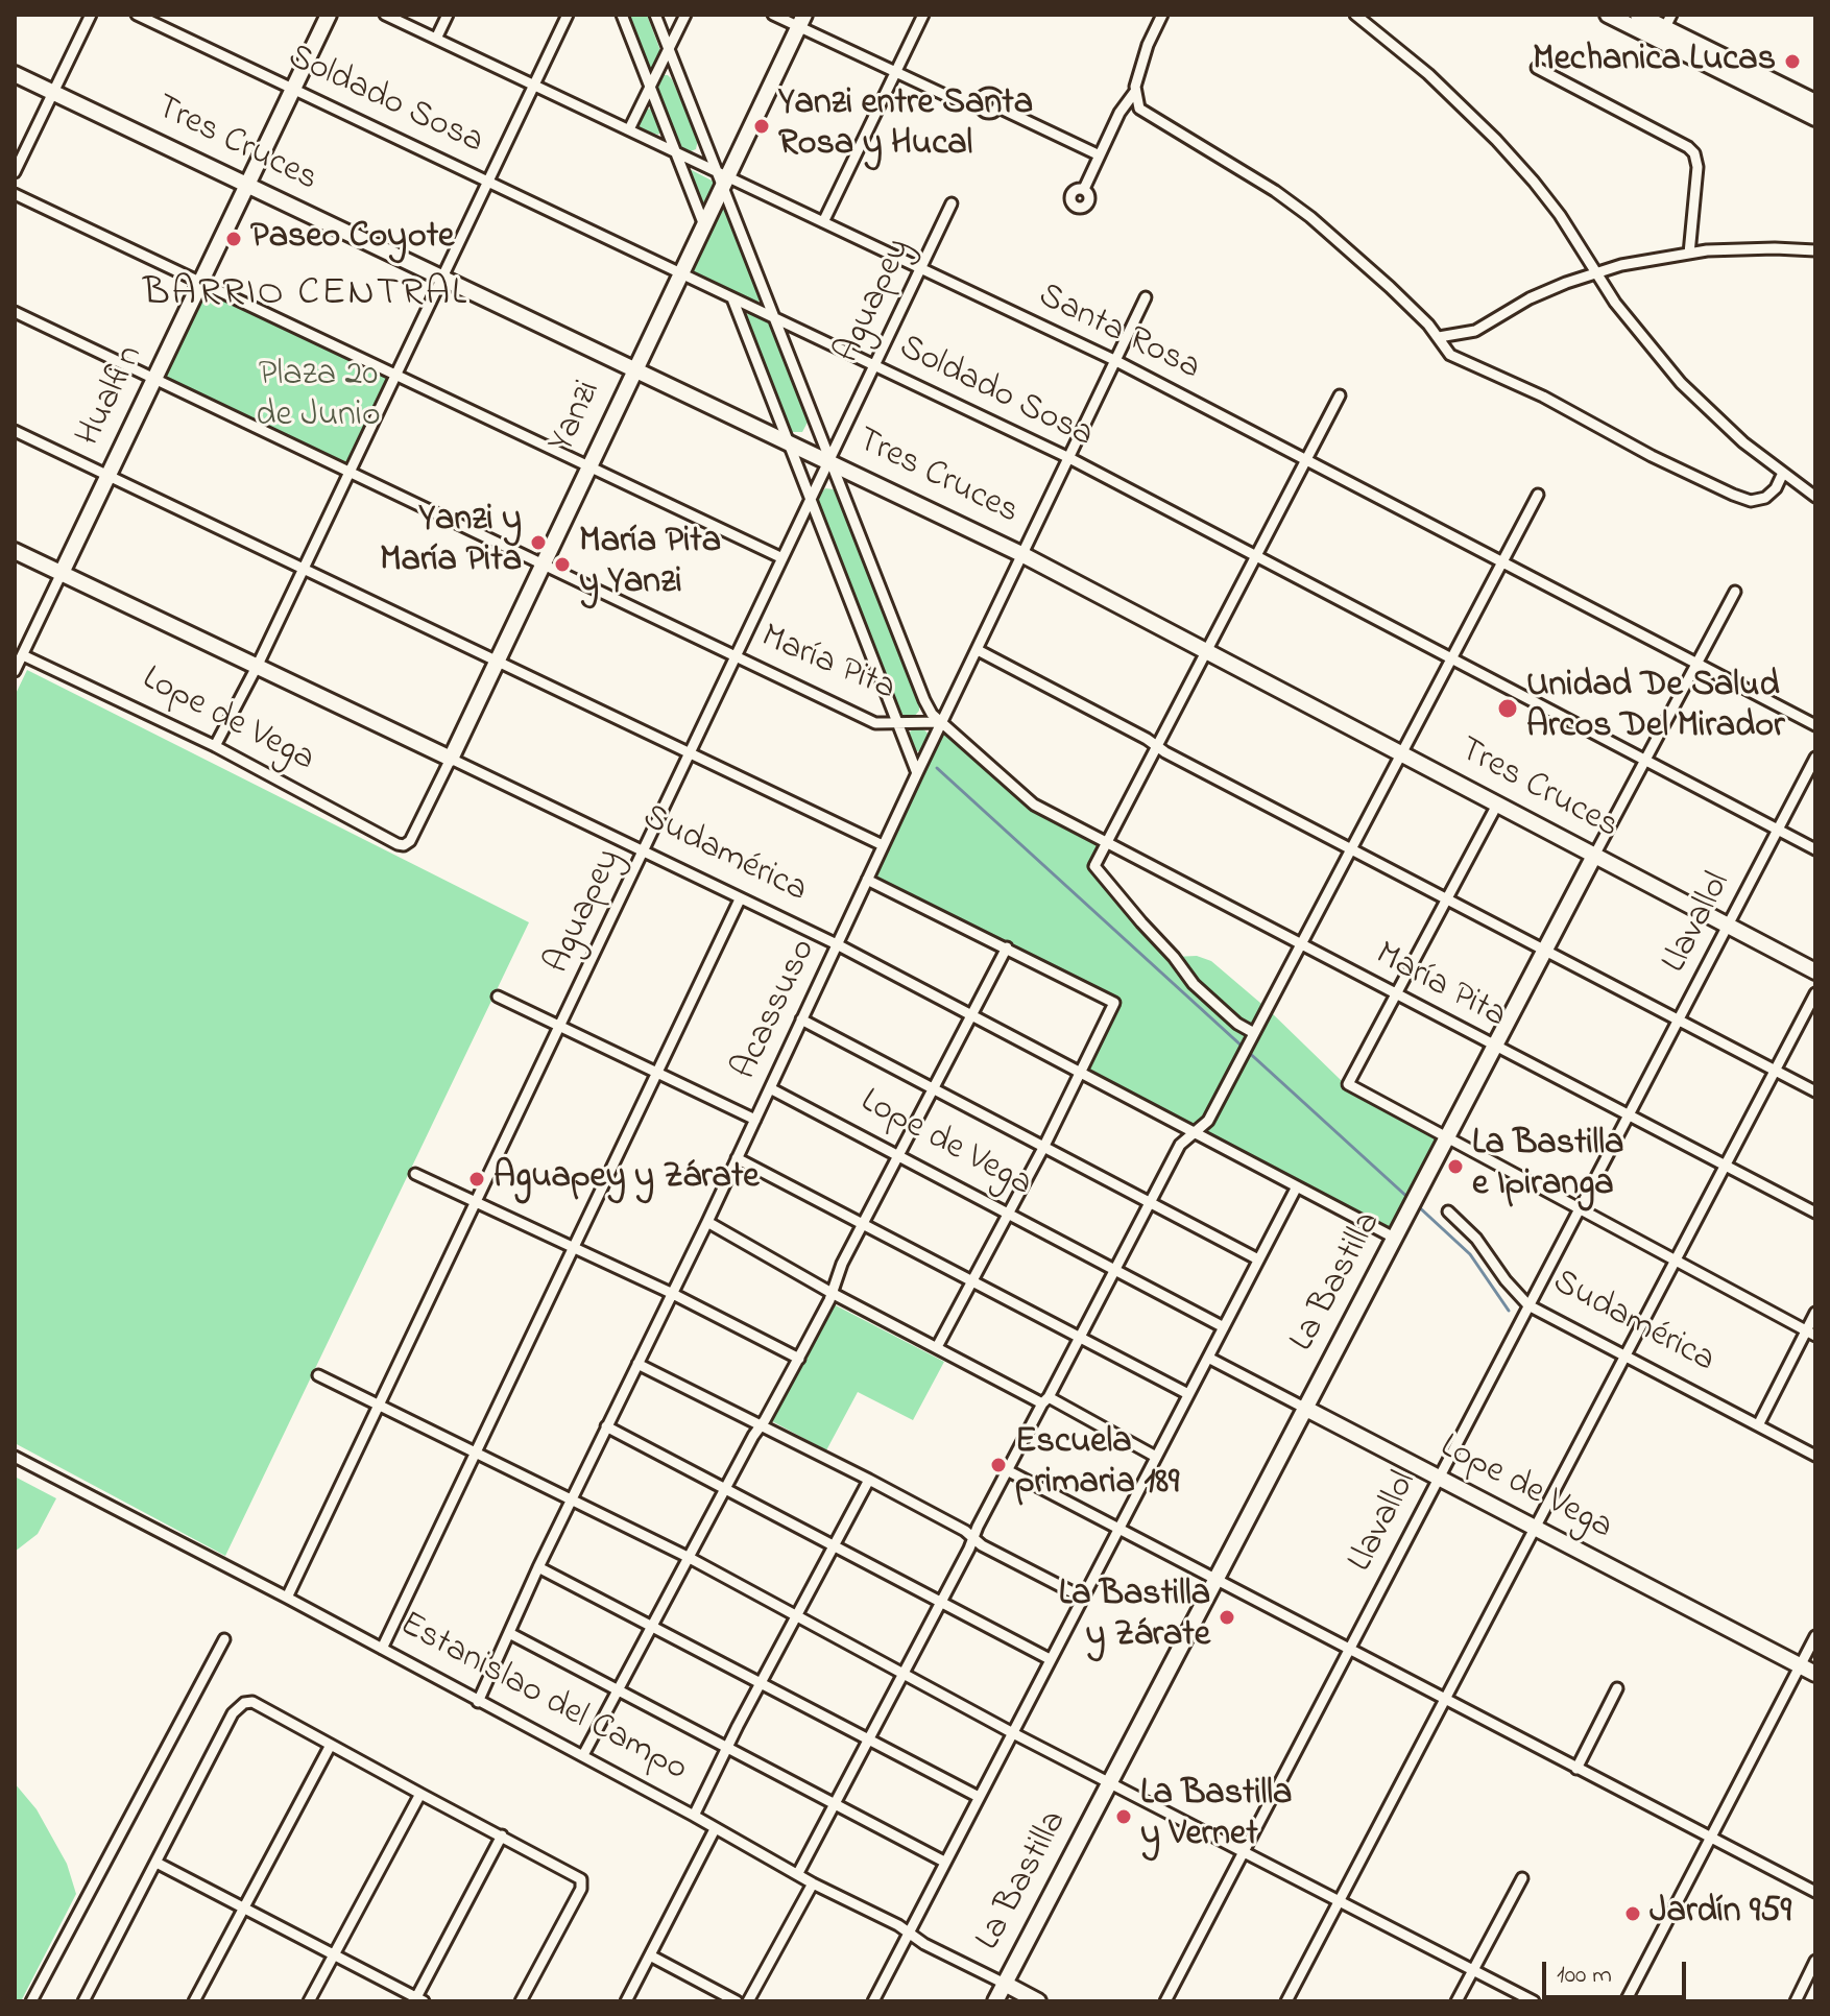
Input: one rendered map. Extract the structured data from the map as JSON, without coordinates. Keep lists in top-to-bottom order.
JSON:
{
  "streets": {
    "street": [
      "Soldado Sosa",
      "Tres Cruces",
      "Aguapey",
      "Santa Rosa",
      "Hualfin",
      "Yanzi",
      "María Pita",
      "Lope de Vega",
      "Sudamérica",
      "Llavallol",
      "Acassuso",
      "La Bastilla",
      "Estanislao del Campo"
    ]
  },
  "crossings": [
    ["Soldado Sosa", "Aguapey"],
    ["Soldado Sosa", "Hualfin"],
    ["Soldado Sosa", "Yanzi"],
    ["Soldado Sosa", "Llavallol"],
    ["Soldado Sosa", "Acassuso"],
    ["Soldado Sosa", "La Bastilla"],
    ["Tres Cruces", "Aguapey"],
    ["Tres Cruces", "Hualfin"],
    ["Tres Cruces", "Yanzi"],
    ["Tres Cruces", "Llavallol"],
    ["Tres Cruces", "Acassuso"],
    ["Tres Cruces", "La Bastilla"],
    ["Aguapey", "Santa Rosa"],
    ["Aguapey", "María Pita"],
    ["Aguapey", "Sudamérica"],
    ["Aguapey", "Estanislao del Campo"],
    ["Santa Rosa", "Yanzi"],
    ["Santa Rosa", "Acassuso"],
    ["Santa Rosa", "La Bastilla"],
    ["Hualfin", "María Pita"],
    ["Hualfin", "Lope de Vega"],
    ["Hualfin", "Sudamérica"],
    ["Yanzi", "María Pita"],
    ["Yanzi", "Lope de Vega"],
    ["Yanzi", "Sudamérica"],
    ["María Pita", "Llavallol"],
    ["María Pita", "Acassuso"],
    ["María Pita", "La Bastilla"],
    ["Lope de Vega", "Llavallol"],
    ["Lope de Vega", "Acassuso"],
    ["Lope de Vega", "La Bastilla"],
    ["Sudamérica", "Llavallol"],
    ["Sudamérica", "Acassuso"],
    ["Sudamérica", "La Bastilla"],
    ["Acassuso", "Estanislao del Campo"],
    ["La Bastilla", "Estanislao del Campo"]
  ],
  "districts": ["BARRIO CENTRAL"],
  "parks": ["Plaza 20 de Junio"],
  "places": [
    "Mechanica Lucas",
    "Yanzi entre Santa Rosa y Hucal",
    "Paseo Coyote",
    "Yanzi y María Pita",
    "María Pita y Yanzi",
    "Unidad De Salud Arcos Del Mirador",
    "La Bastilla e Ipiranga",
    "Aguapey y Zárate",
    "Escuela primaria 189",
    "La Bastilla y Zárate",
    "La Bastilla y Vernet",
    "Jardín 959"
  ],
  "scale_bar": "100 m"
}
